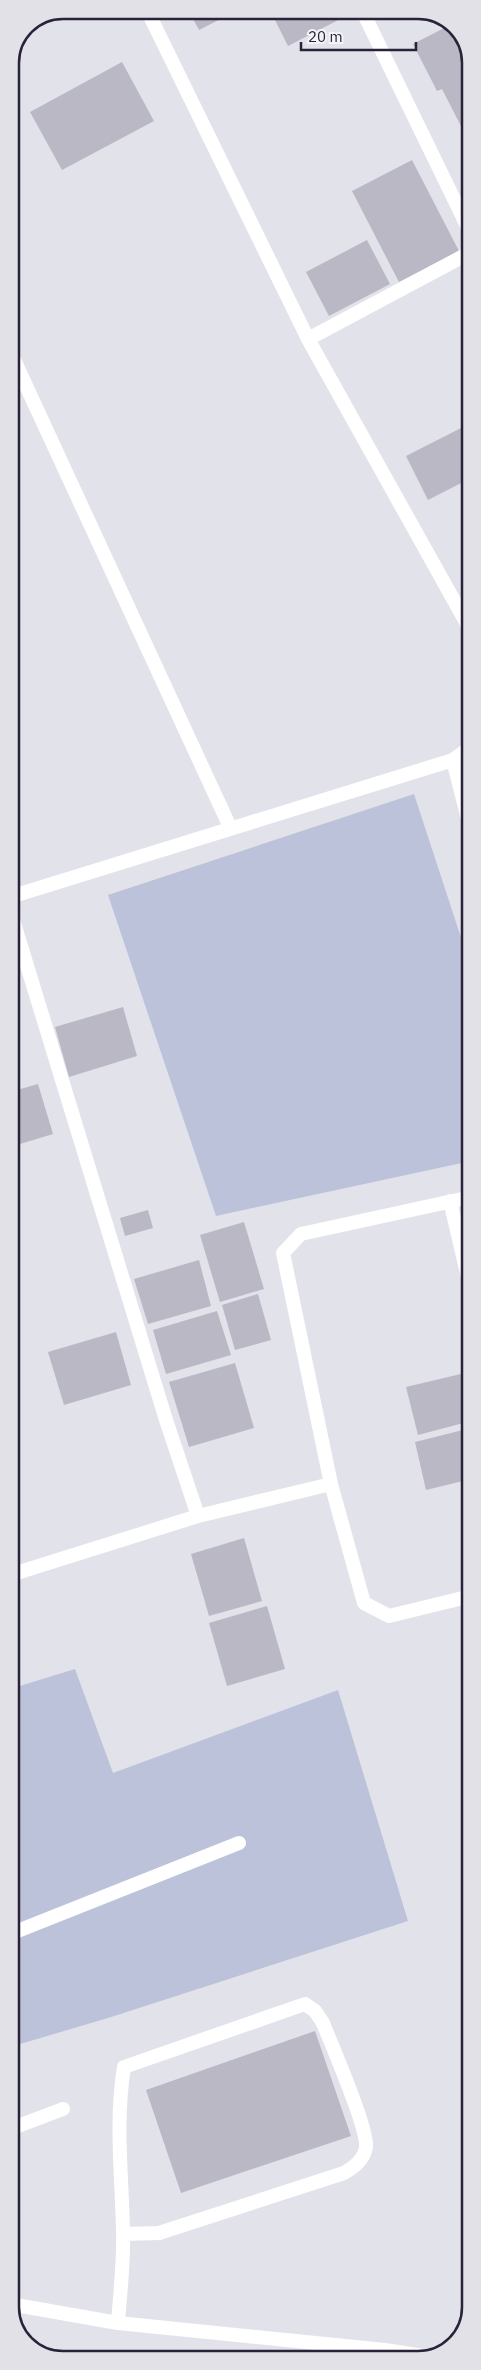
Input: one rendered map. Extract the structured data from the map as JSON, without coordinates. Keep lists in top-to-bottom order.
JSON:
{
  "scale_bar": "20 m"
}
